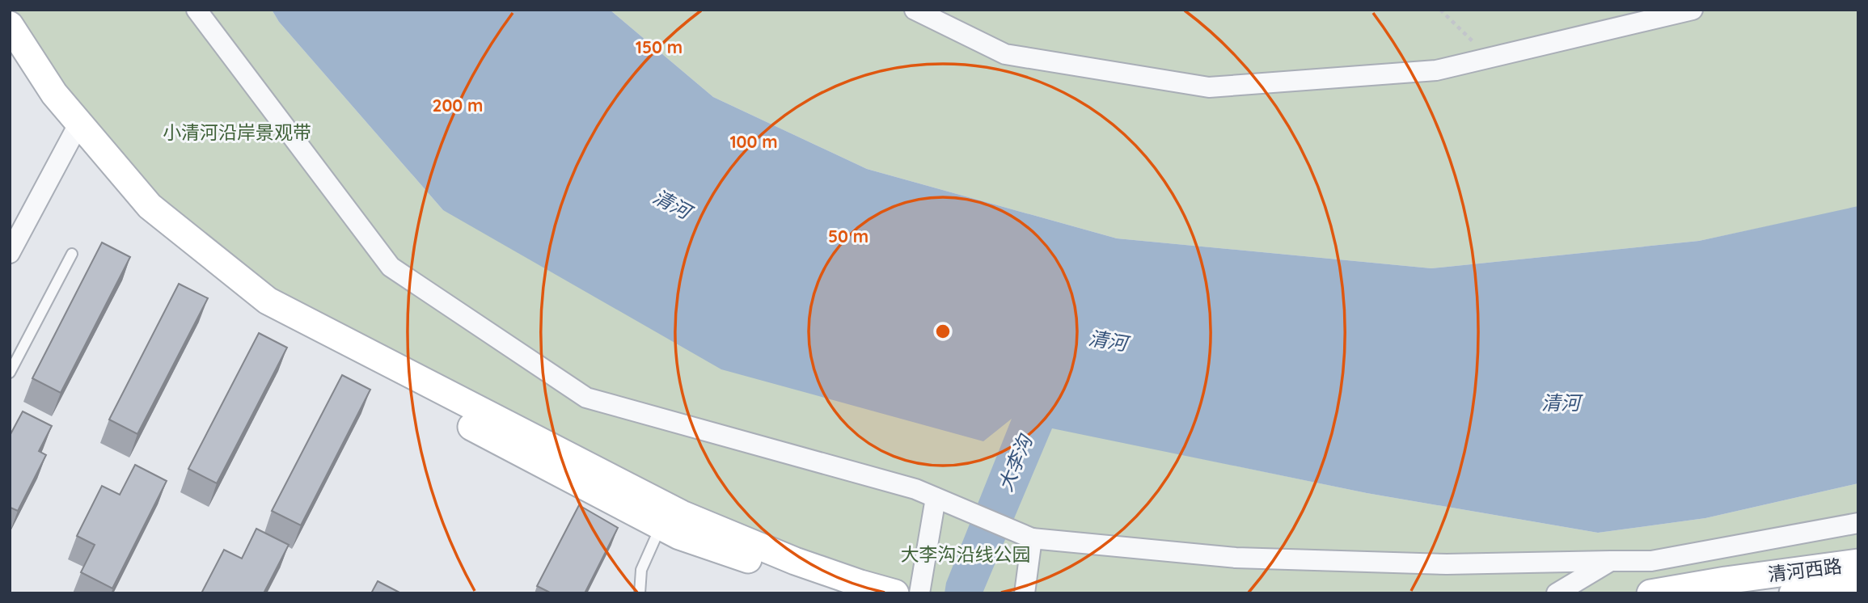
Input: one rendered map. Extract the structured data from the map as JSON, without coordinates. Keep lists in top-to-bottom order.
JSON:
{
  "streets": {
    "main road": ["清河西路"]
  },
  "water": ["清河", "大李沟"],
  "parks": ["小清河沿岸景观带", "大李沟沿线公园"],
  "rings": [
    "150 m",
    "200 m",
    "100 m",
    "50 m"
  ]
}
